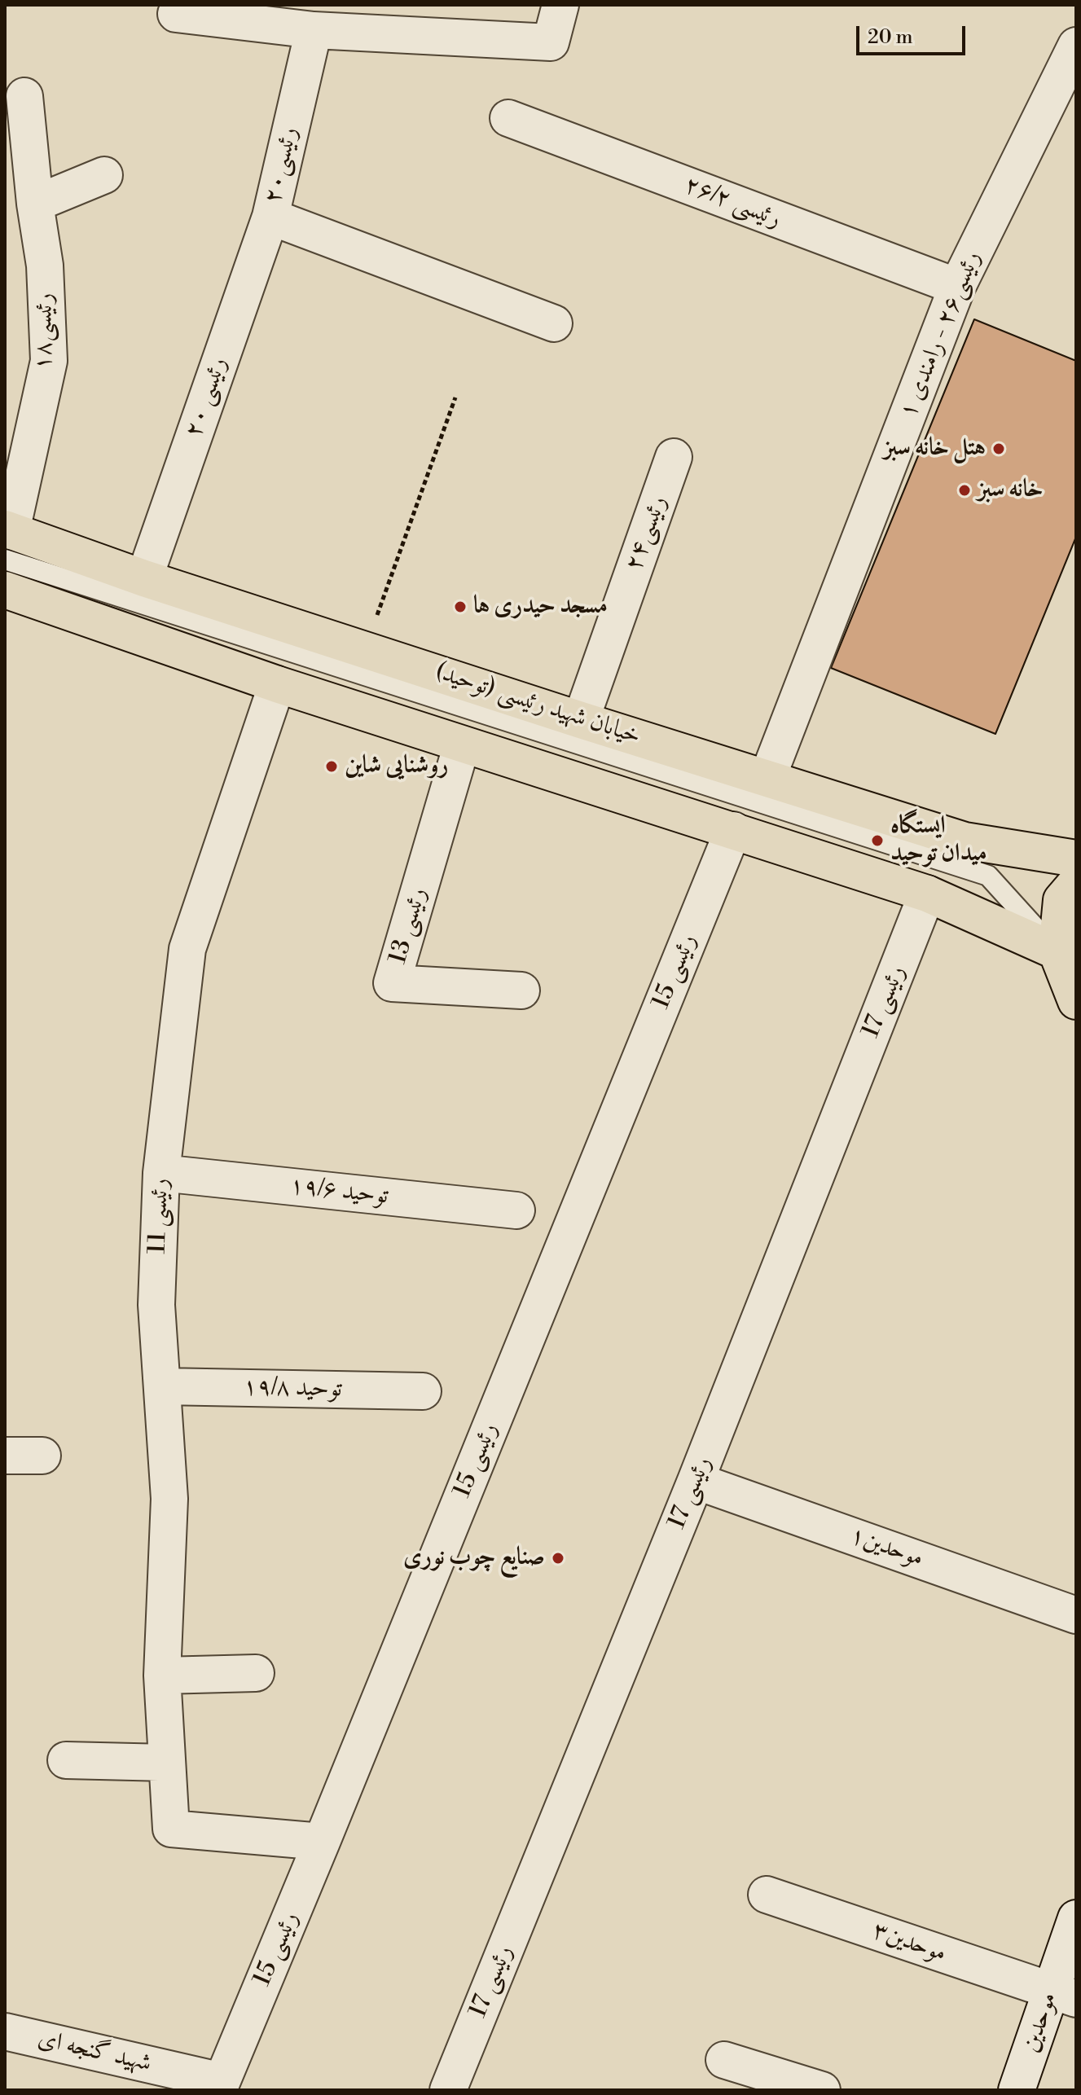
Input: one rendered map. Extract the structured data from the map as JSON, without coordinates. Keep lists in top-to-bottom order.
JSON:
{
  "streets": {
    "main road": ["خیابان شهید رئیسی (توحید)"],
    "street": [
      "رئیسی۲۰",
      "رئیسی ۲۶/۲",
      "رئیسی۱۸",
      "رئیسی۲۶ - رامندی ۱",
      "رئیسی ۲۰",
      "رئیسی۲۴",
      "رئیسی 13",
      "رئیسی 15",
      "رئیسی 17",
      "توحید ۱۹/۶",
      "رئیسی 11",
      "توحید ۱۹/۸",
      "موحدین۱",
      "موحدین۳",
      "موحدین",
      "شهید گنجه ای"
    ]
  },
  "crossings": [
    ["رئیسی۲۰", "رئیسی ۲۰"],
    ["رئیسی ۲۶/۲", "رئیسی۲۶ - رامندی ۱"],
    ["رئیسی۱۸", "خیابان شهید رئیسی (توحید)"],
    ["رئیسی۲۶ - رامندی ۱", "خیابان شهید رئیسی (توحید)"],
    ["رئیسی ۲۰", "خیابان شهید رئیسی (توحید)"],
    ["رئیسی۲۴", "خیابان شهید رئیسی (توحید)"],
    ["رئیسی 15", "رئیسی 11"],
    ["رئیسی 15", "شهید گنجه ای"],
    ["رئیسی 17", "موحدین۱"],
    ["توحید ۱۹/۶", "رئیسی 11"],
    ["رئیسی 11", "توحید ۱۹/۸"],
    ["موحدین۳", "موحدین"]
  ],
  "places": [
    "هتل خانه سبز",
    "خانه سبز",
    "مسجد حیدری ها",
    "روشنایی شاین",
    "ایستگاه میدان توحید",
    "صنایع چوب نوری"
  ],
  "scale_bar": "20 m"
}
